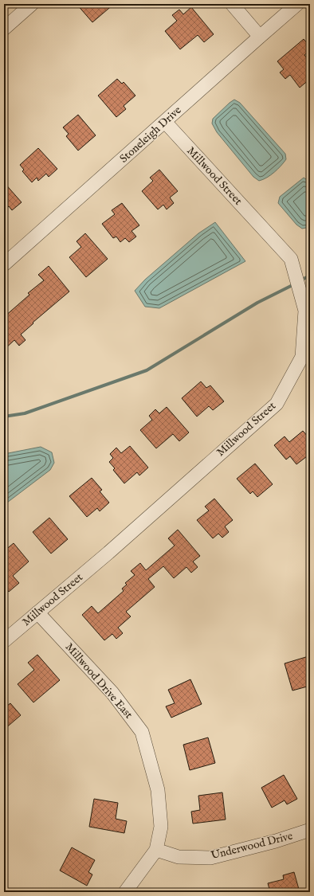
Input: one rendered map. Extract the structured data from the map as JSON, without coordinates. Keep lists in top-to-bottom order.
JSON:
{
  "streets": {
    "street": [
      "Stoneleigh Drive",
      "Millwood Street",
      "Millwood Drive East",
      "Underwood Drive"
    ]
  },
  "crossings": [
    ["Stoneleigh Drive", "Millwood Street"],
    ["Millwood Street", "Millwood Drive East"],
    ["Millwood Drive East", "Underwood Drive"]
  ]
}
